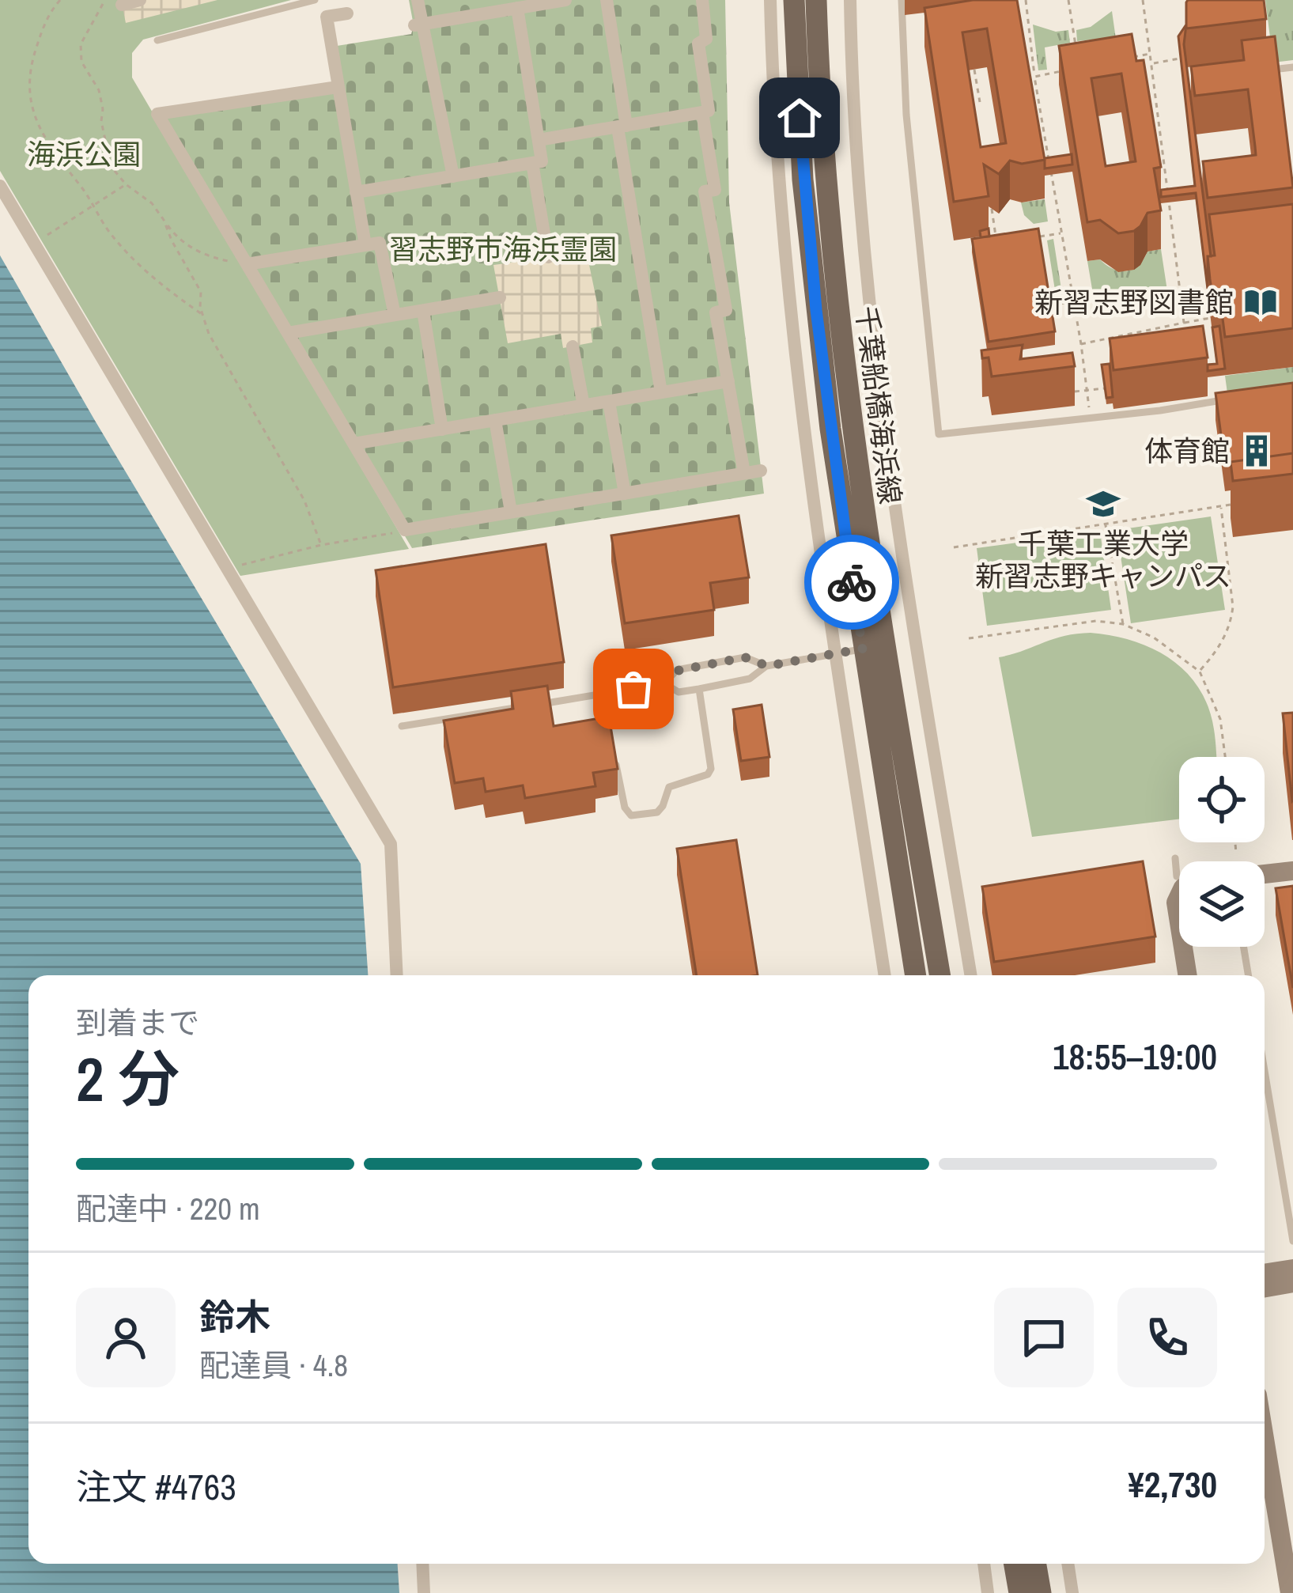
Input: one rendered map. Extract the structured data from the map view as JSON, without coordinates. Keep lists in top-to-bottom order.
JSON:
{
  "streets": {
    "main road": ["千葉船橋海浜線"]
  },
  "parks": ["海浜公園", "習志野市海浜霊園"],
  "places": {
    "library": ["新習志野図書館"],
    "building": ["体育館"],
    "school or university": ["千葉工業大学 新習志野キャンパス"]
  },
  "page": {
    "heading": ["2 分", "到着まで", "18:55–19:00"],
    "panel": [
      "鈴木",
      "配達員 · 4.8",
      "注文 #4763",
      "¥2,730"
    ],
    "bar": "配達中 · 220 m"
  }
}
